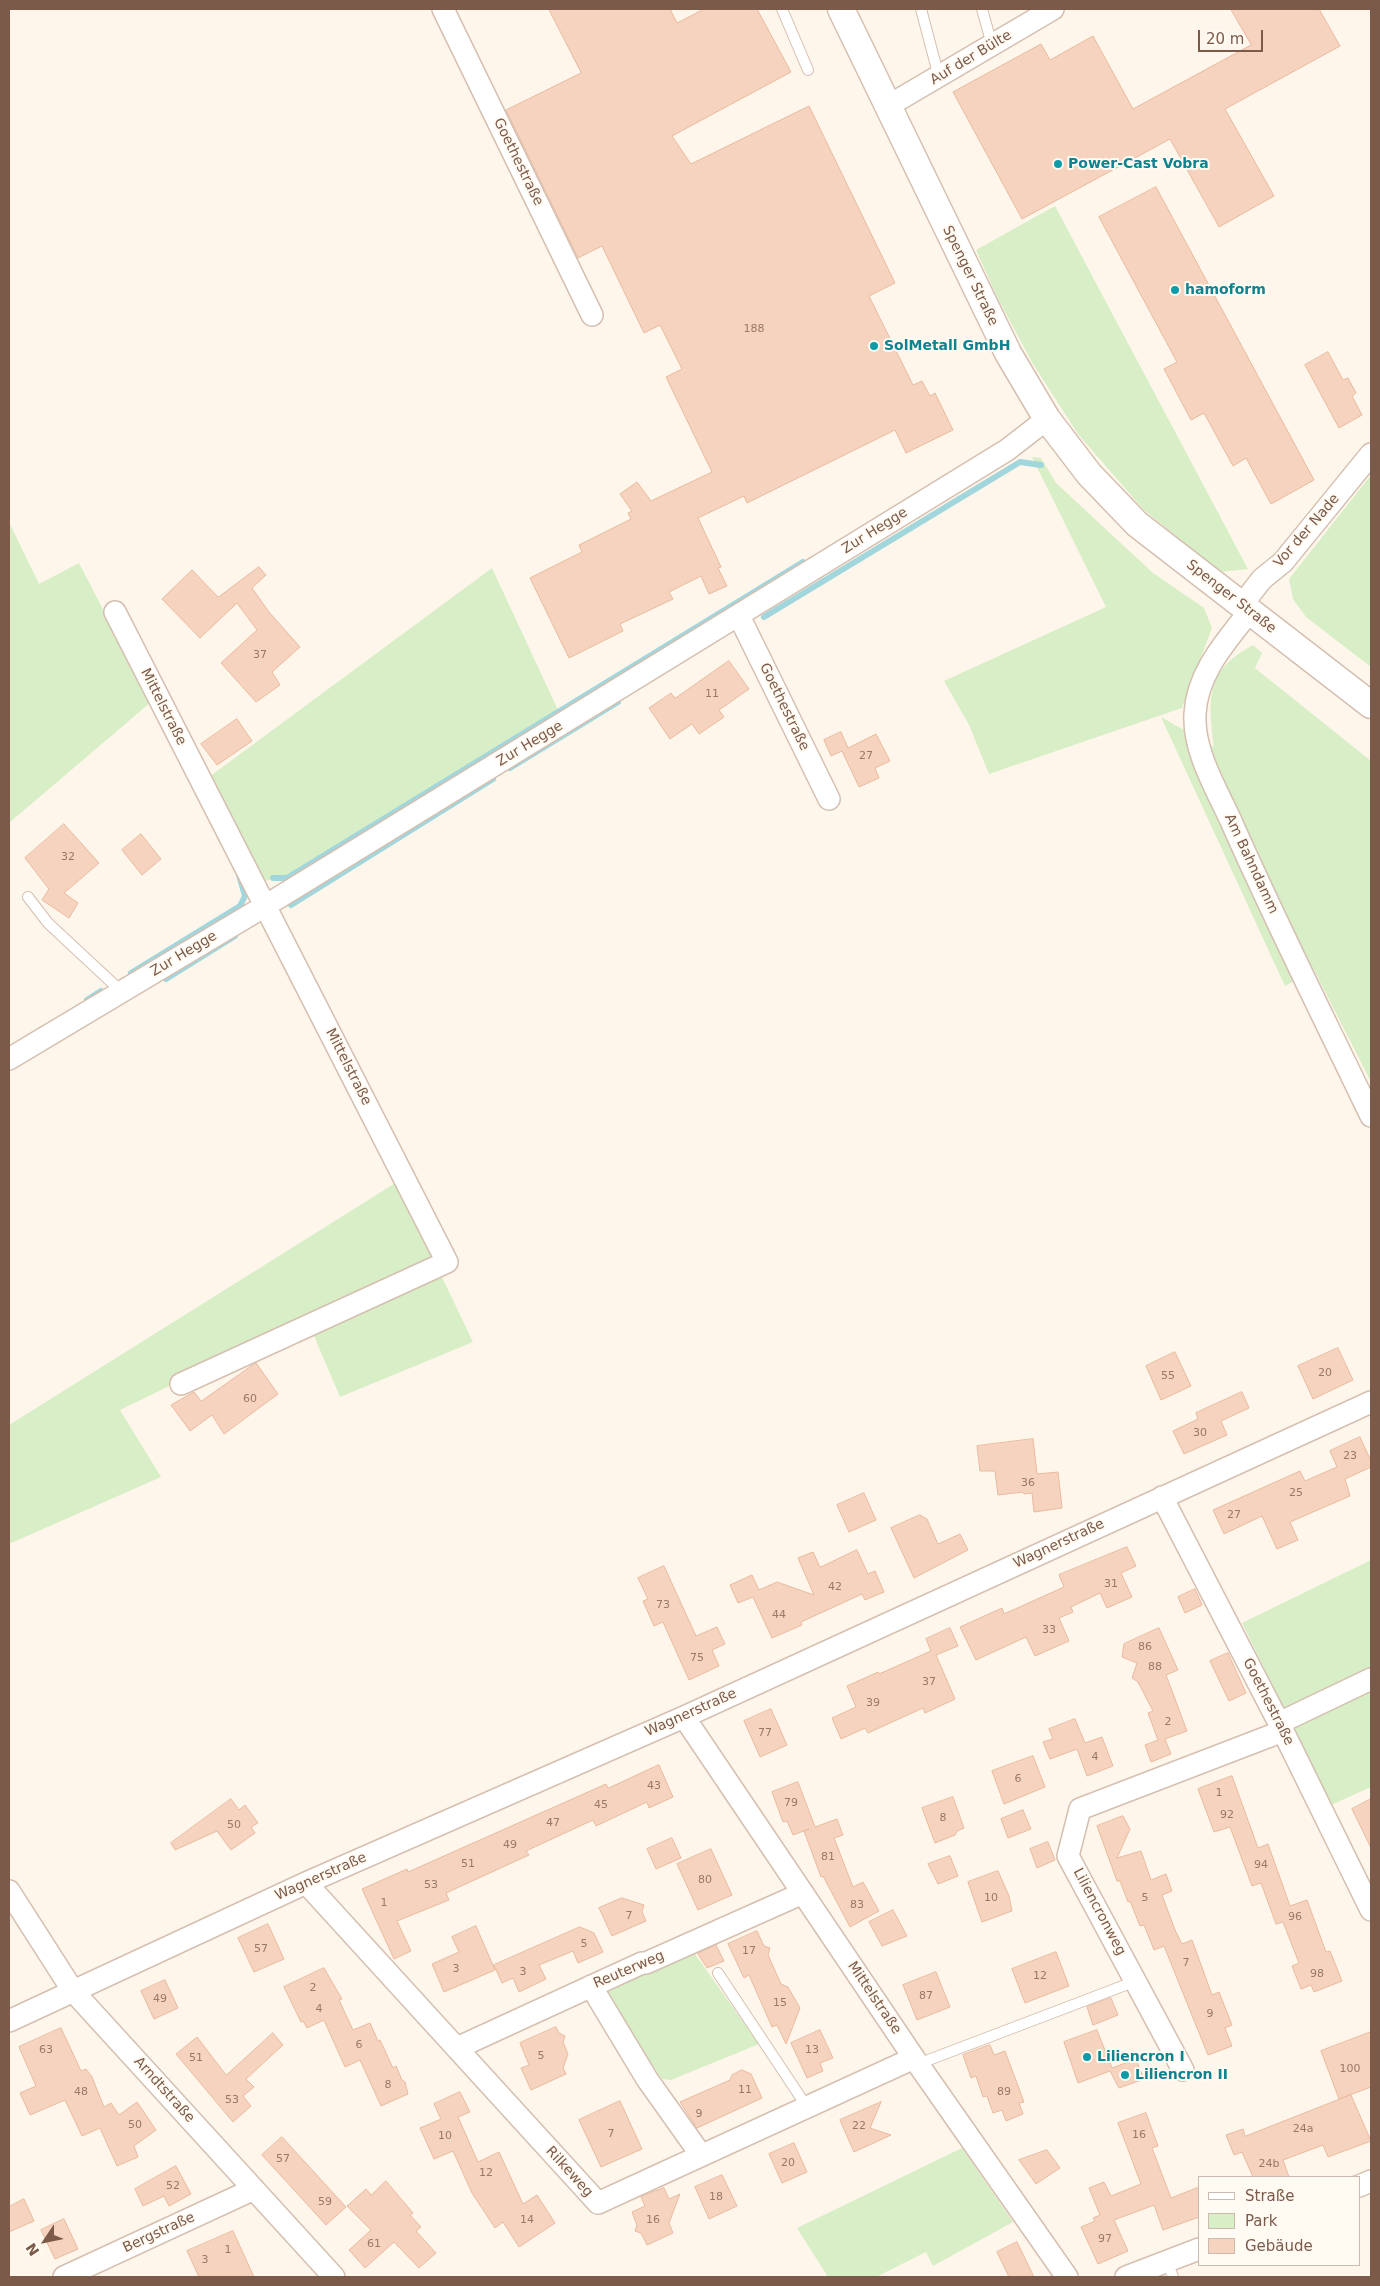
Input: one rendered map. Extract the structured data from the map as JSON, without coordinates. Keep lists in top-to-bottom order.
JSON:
{
  "streets": {
    "street": [
      "Auf der Bülte",
      "Goethestraße",
      "Spenger Straße",
      "Zur Hegge",
      "Vor der Nade",
      "Mittelstraße",
      "Am Bahndamm",
      "Wagnerstraße",
      "Liliencronweg",
      "Reuterweg",
      "Arndtstraße",
      "Rilkeweg",
      "Bergstraße"
    ]
  },
  "crossings": [
    ["Auf der Bülte", "Spenger Straße"],
    ["Goethestraße", "Zur Hegge"],
    ["Goethestraße", "Wagnerstraße"],
    ["Goethestraße", "Liliencronweg"],
    ["Spenger Straße", "Zur Hegge"],
    ["Spenger Straße", "Vor der Nade"],
    ["Spenger Straße", "Am Bahndamm"],
    ["Zur Hegge", "Mittelstraße"],
    ["Vor der Nade", "Am Bahndamm"],
    ["Mittelstraße", "Wagnerstraße"],
    ["Mittelstraße", "Reuterweg"],
    ["Mittelstraße", "Rilkeweg"],
    ["Wagnerstraße", "Arndtstraße"],
    ["Wagnerstraße", "Rilkeweg"],
    ["Reuterweg", "Rilkeweg"],
    ["Arndtstraße", "Bergstraße"]
  ],
  "places": [
    "Power-Cast Vobra",
    "hamoform",
    "SolMetall GmbH",
    "Liliencron I",
    "Liliencron II"
  ],
  "house_numbers": [
    "188",
    "37",
    "11",
    "27",
    "32",
    "20",
    "55",
    "60",
    "30",
    "23",
    "36",
    "25",
    "27",
    "31",
    "42",
    "73",
    "44",
    "33",
    "86",
    "75",
    "88",
    "37",
    "39",
    "2",
    "77",
    "4",
    "6",
    "43",
    "1",
    "79",
    "45",
    "92",
    "8",
    "47",
    "50",
    "49",
    "81",
    "51",
    "94",
    "80",
    "53",
    "10",
    "5",
    "1",
    "83",
    "7",
    "96",
    "5",
    "57",
    "17",
    "7",
    "3",
    "3",
    "98",
    "12",
    "2",
    "87",
    "49",
    "15",
    "4",
    "9",
    "6",
    "63",
    "13",
    "5",
    "51",
    "100",
    "8",
    "11",
    "48",
    "89",
    "53",
    "9",
    "50",
    "22",
    "24a",
    "7",
    "16",
    "10",
    "57",
    "20",
    "24b",
    "12",
    "52",
    "18",
    "59",
    "14",
    "16",
    "97",
    "61",
    "1",
    "3"
  ],
  "legend": ["Straße", "Park", "Gebäude"],
  "scale_bar": "20 m",
  "north": "bottom left"
}
